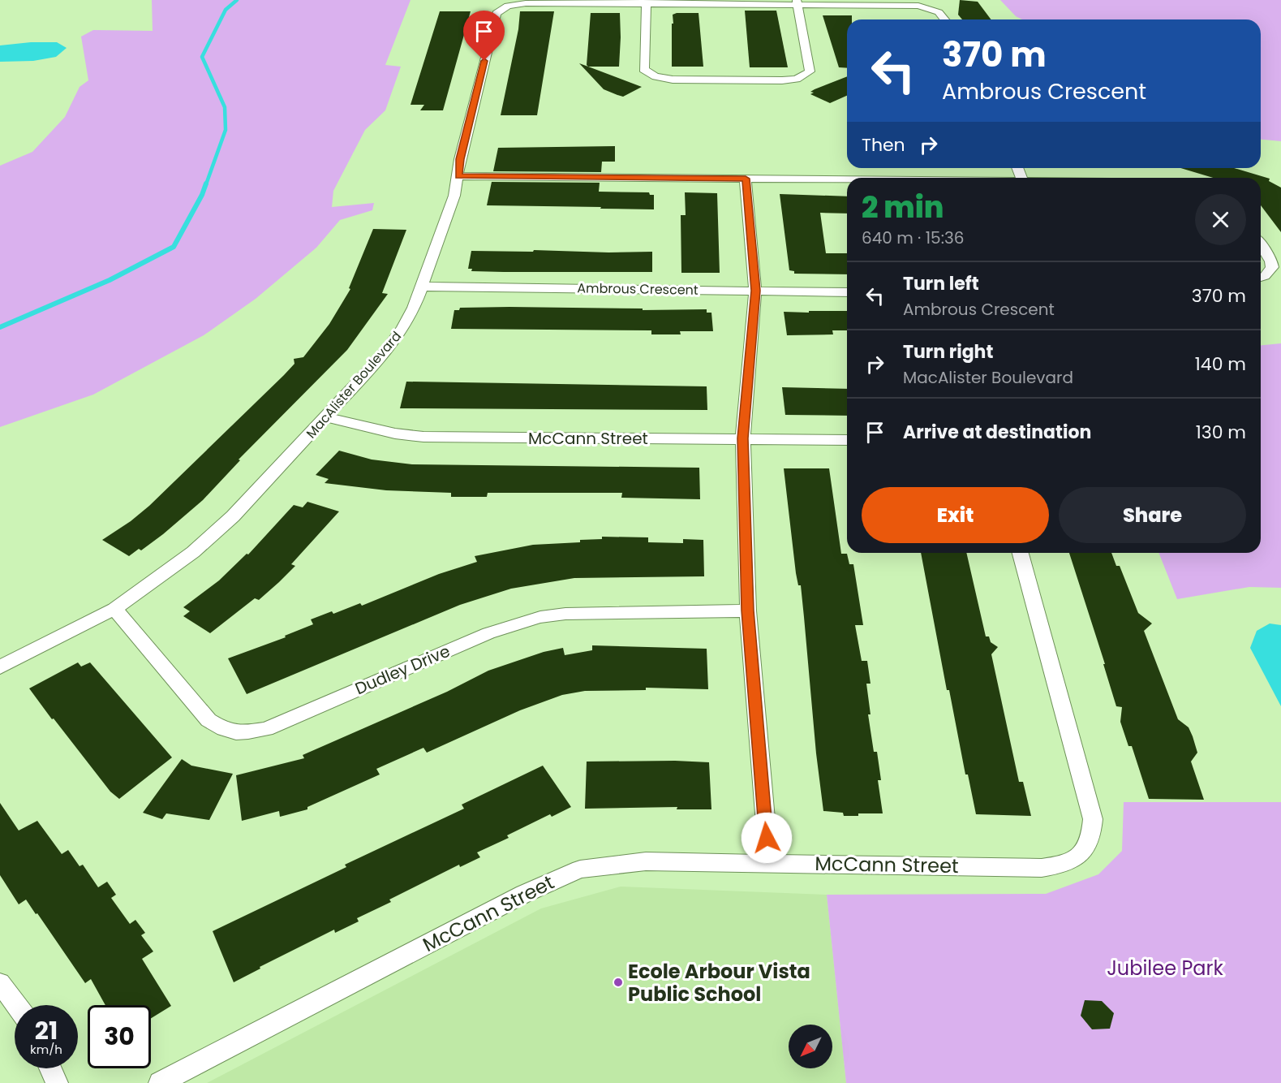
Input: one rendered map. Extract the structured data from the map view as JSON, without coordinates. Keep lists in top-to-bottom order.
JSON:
{
  "streets": {
    "street": [
      "Ambrous Crescent",
      "MacAlister Boulevard",
      "McCann Street",
      "Dudley Drive"
    ]
  },
  "crossings": [
    ["Ambrous Crescent", "MacAlister Boulevard"],
    ["MacAlister Boulevard", "McCann Street"],
    ["MacAlister Boulevard", "Dudley Drive"]
  ],
  "parks": ["Jubilee Park"],
  "places": ["Ecole Arbour Vista Public School"],
  "north": "bottom left",
  "page": {
    "turn": ["370 m", "Ambrous Crescent"],
    "then": "Then",
    "heading": ["2 min", "640 m · 15:36"],
    "list": [
      {
        "name": "Turn left",
        "note": "Ambrous Crescent",
        "value": "370 m"
      },
      {
        "name": "Turn right",
        "note": "MacAlister Boulevard",
        "value": "140 m"
      },
      {
        "name": "Arrive at destination",
        "value": "130 m"
      }
    ],
    "buttons": ["Exit", "Share"],
    "speed": "21 km/h",
    "limit": "30"
  }
}
